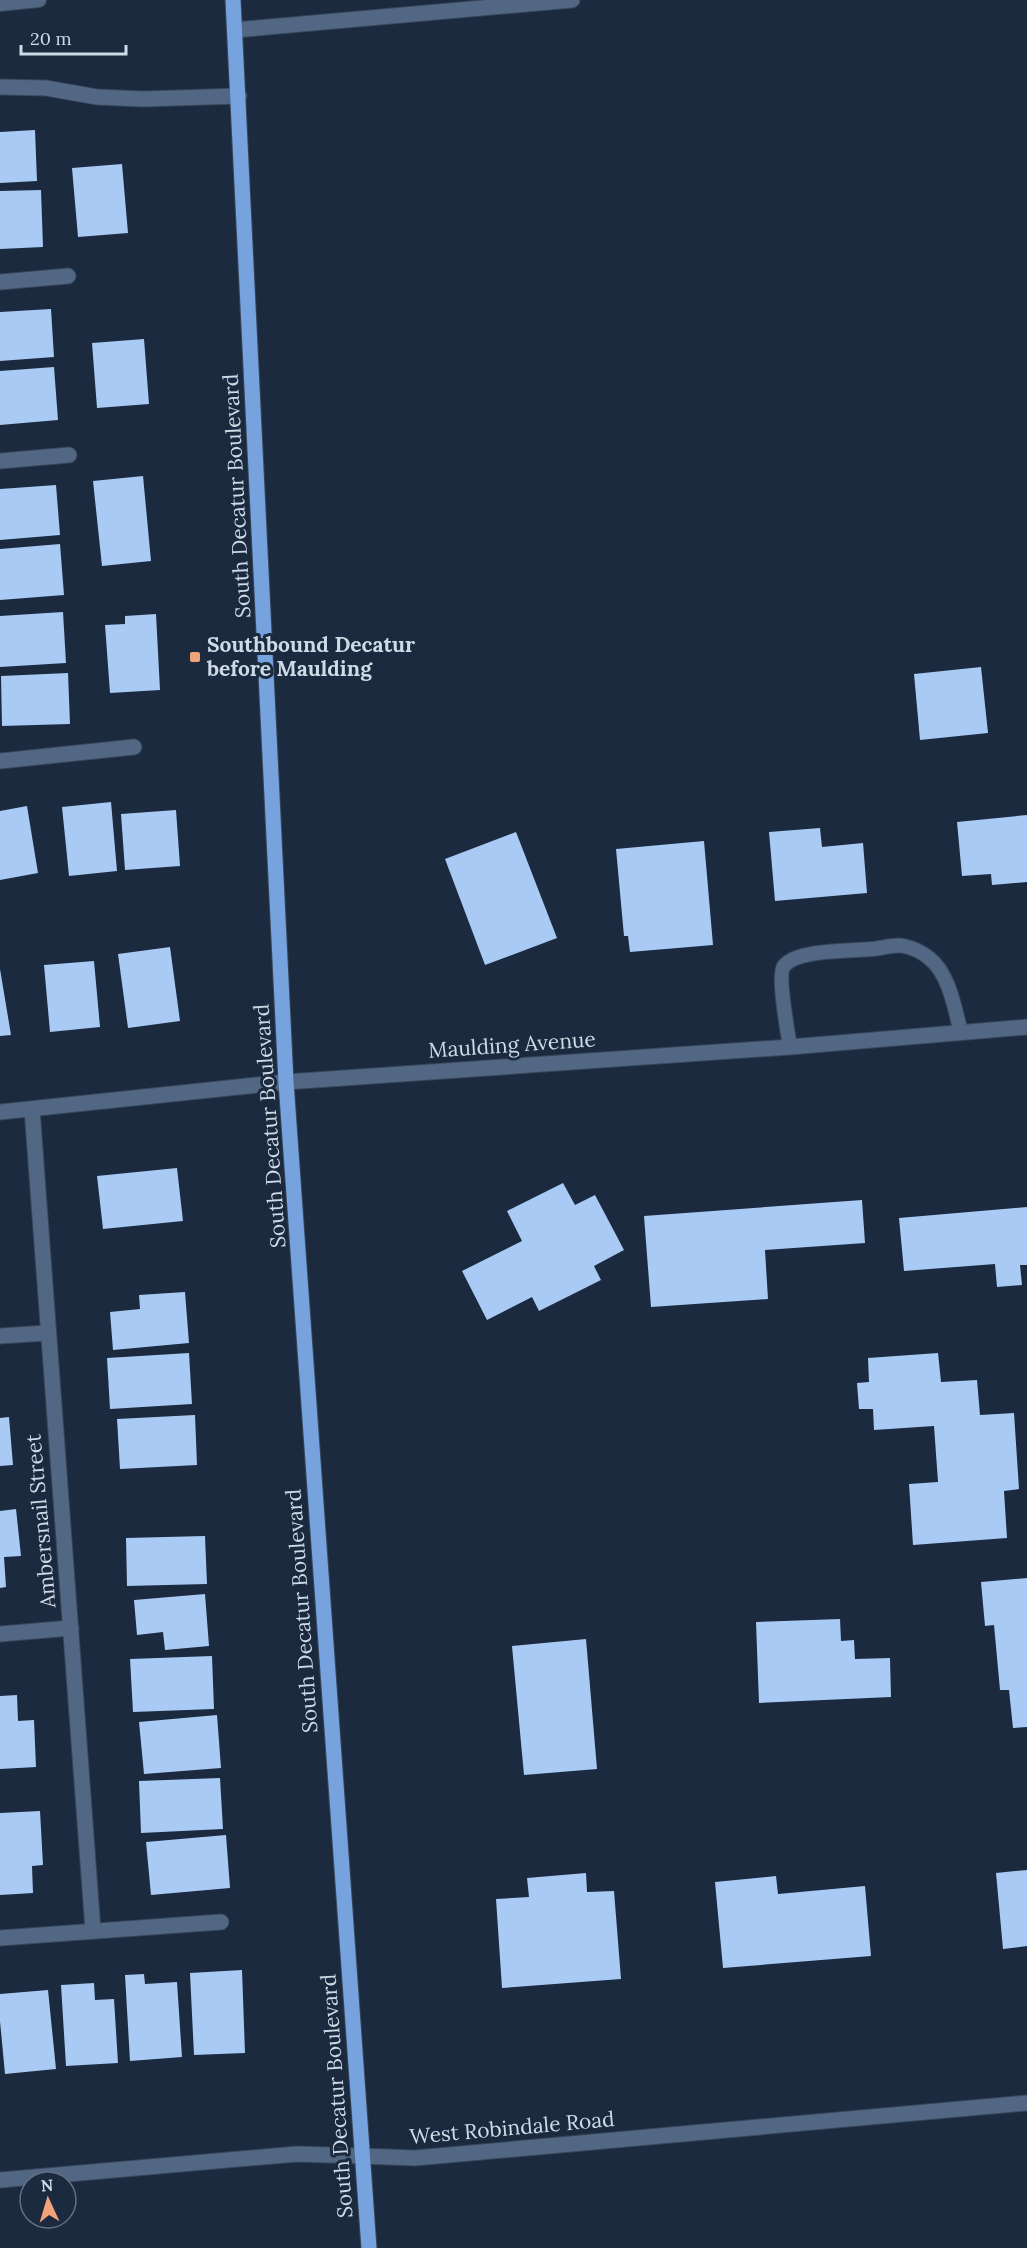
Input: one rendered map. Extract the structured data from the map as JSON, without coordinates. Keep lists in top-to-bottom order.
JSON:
{
  "streets": {
    "main road": ["South Decatur Boulevard"],
    "street": ["Maulding Avenue", "Ambersnail Street", "West Robindale Road"]
  },
  "crossings": [
    ["South Decatur Boulevard", "Maulding Avenue"],
    ["South Decatur Boulevard", "West Robindale Road"],
    ["Maulding Avenue", "Ambersnail Street"]
  ],
  "places": {
    "transit": ["Southbound Decatur before Maulding"]
  },
  "scale_bar": "20 m",
  "north": "top"
}
